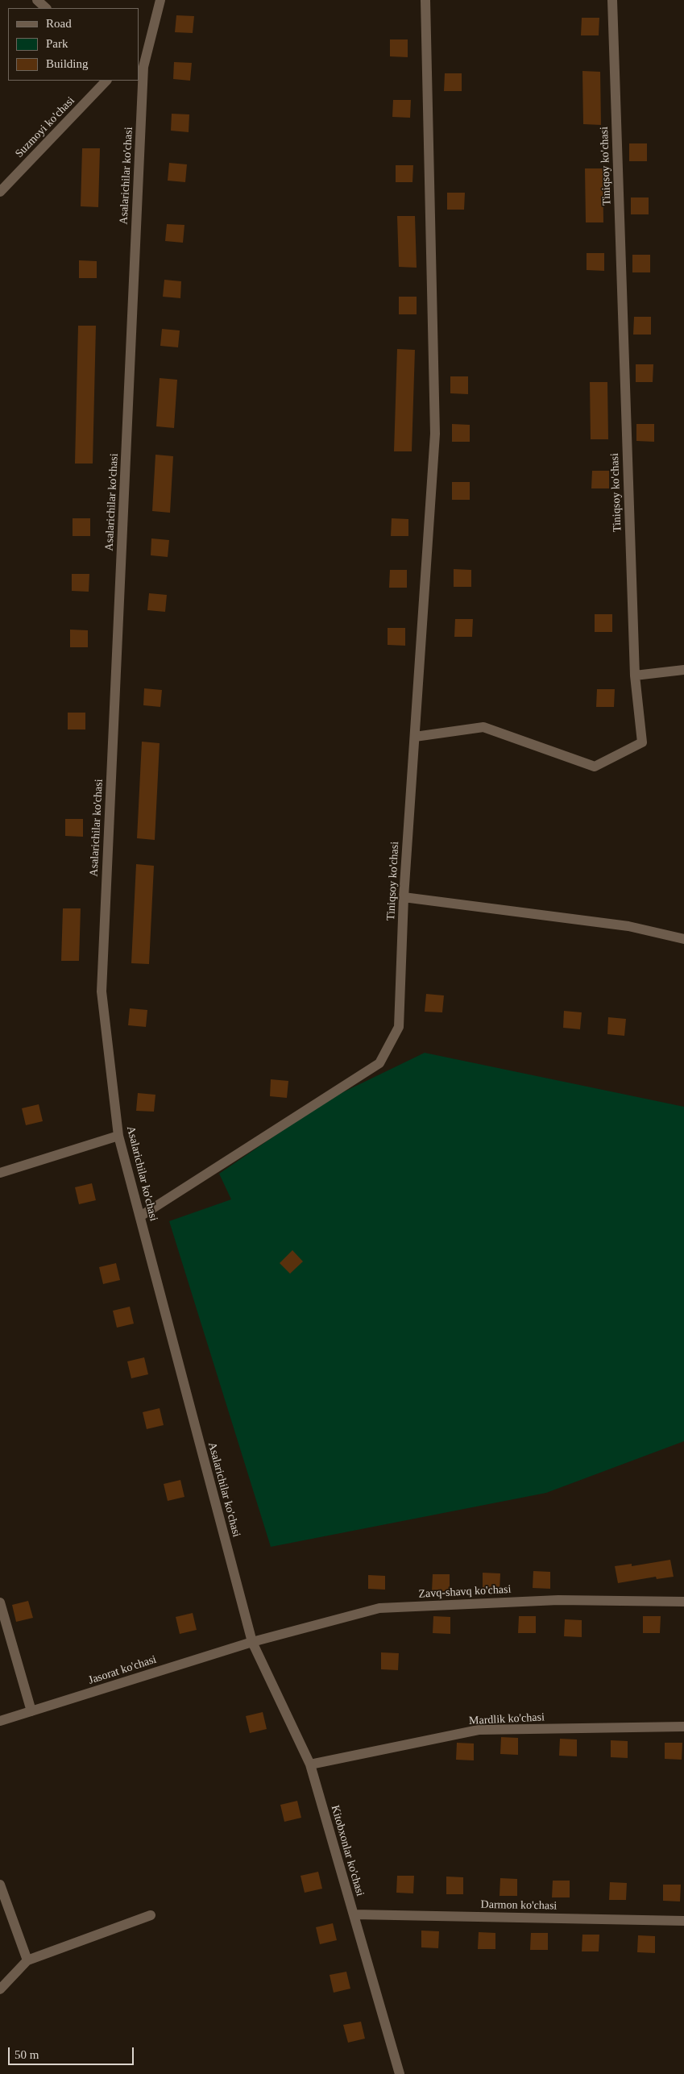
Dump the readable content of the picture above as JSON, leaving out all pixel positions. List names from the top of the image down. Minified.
{"streets":{"street":["Suzmoyi ko'chasi","Tiniqsoy ko'chasi","Asalarichilar ko'chasi","Zavq-shavq ko'chasi","Jasorat ko'chasi","Mardlik ko'chasi","Kitobxonlar ko'chasi","Darmon ko'chasi"]},"crossings":[["Tiniqsoy ko'chasi","Asalarichilar ko'chasi"],["Asalarichilar ko'chasi","Zavq-shavq ko'chasi"],["Asalarichilar ko'chasi","Jasorat ko'chasi"],["Asalarichilar ko'chasi","Kitobxonlar ko'chasi"],["Zavq-shavq ko'chasi","Jasorat ko'chasi"],["Zavq-shavq ko'chasi","Kitobxonlar ko'chasi"],["Jasorat ko'chasi","Kitobxonlar ko'chasi"],["Mardlik ko'chasi","Kitobxonlar ko'chasi"],["Kitobxonlar ko'chasi","Darmon ko'chasi"]],"legend":["Road","Park","Building"],"scale_bar":"50 m"}
